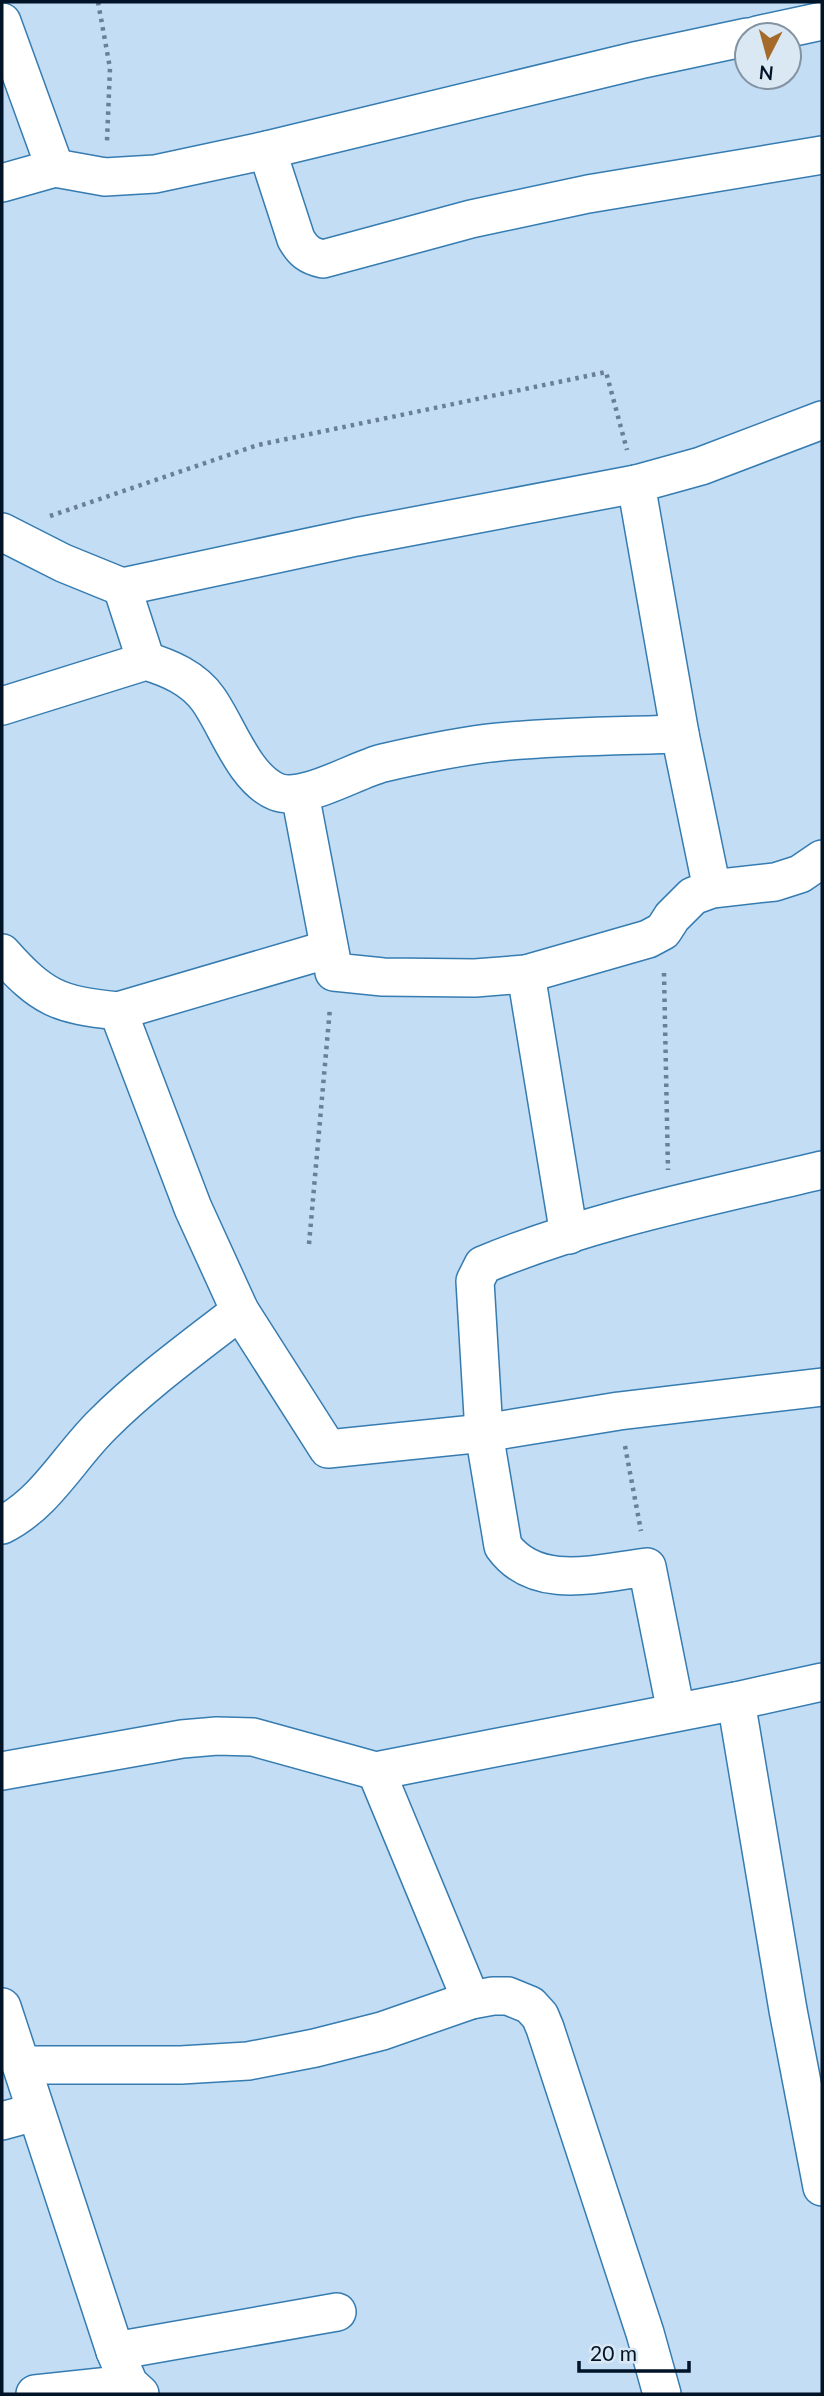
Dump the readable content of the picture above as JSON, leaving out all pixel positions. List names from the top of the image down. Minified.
{"scale_bar":"20 m","north":"bottom"}
